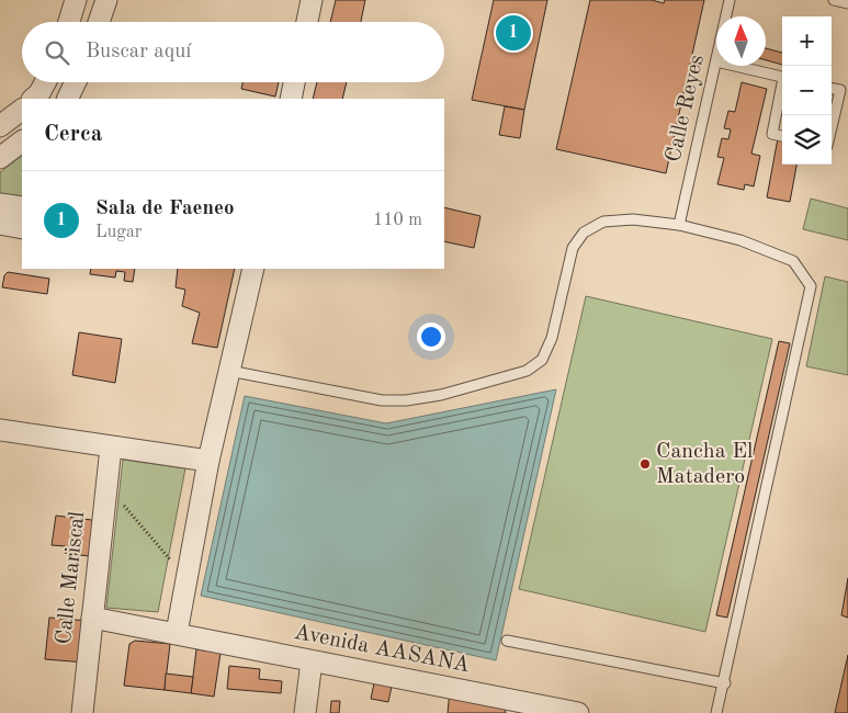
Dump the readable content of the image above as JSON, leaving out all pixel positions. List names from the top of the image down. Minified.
{"streets":{"street":["Calle Mariscal","Avenida AASANA"],"lane":["Calle Reyes"]},"crossings":[["Calle Mariscal","Avenida AASANA"]],"places":["Cancha El Matadero"],"north":"top","page":{"pins":"1","map_buttons":["+","−"],"search":"Buscar aquí","heading":"Cerca","list":[{"mark":"1","name":"Sala de Faeneo","note":"Lugar","value":"110 m"}]}}
